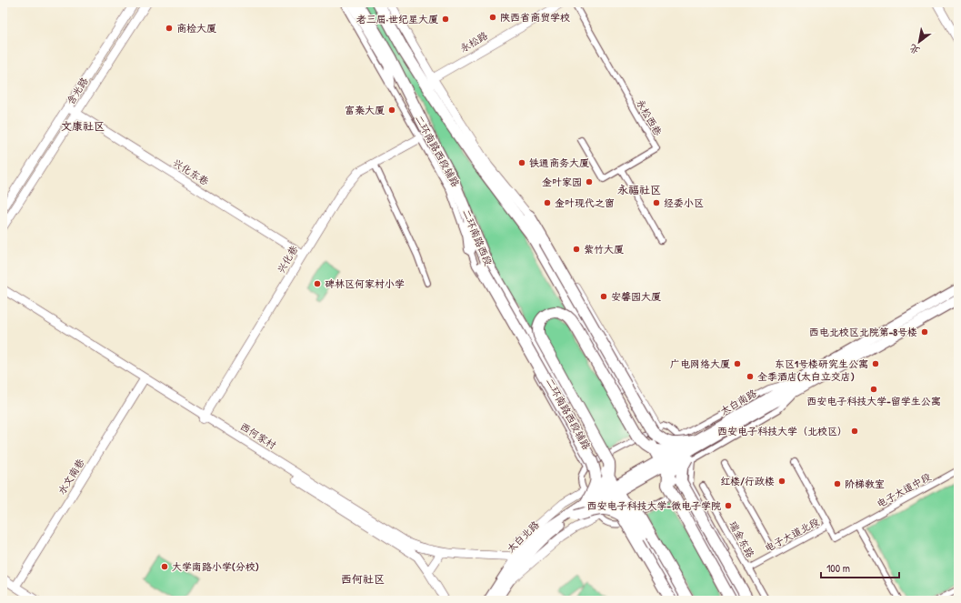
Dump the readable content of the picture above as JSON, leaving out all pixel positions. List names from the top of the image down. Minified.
{"streets":{"highway":["二环南路西段"],"main road":["太白南路","太白北路"],"street":["永松路","含光路","永松西巷","二环南路西段辅路","兴化东巷","兴化巷","西何家村","水文南巷","电子大道中段","电子大道北段","瑞金东路"]},"crossings":[["含光路","兴化东巷"],["二环南路西段辅路","兴化巷"],["兴化东巷","兴化巷"],["兴化巷","西何家村"],["太白南路","太白北路"],["西何家村","水文南巷"],["西何家村","太白北路"],["电子大道中段","电子大道北段"],["电子大道北段","瑞金东路"]],"districts":["文康社区","永福社区","西何社区"],"places":["陕西省商贸学校","老三届·世纪星大厦","商检大厦","富秦大厦","铁通商务大厦","金叶家园","金叶现代之窗","经委小区","紫竹大厦","碑林区何家村小学","安馨园大厦","西电北校区北院第-8号楼","广电网络大厦","东区1号楼研究生公寓","全季酒店(太白立交店)","西安电子科技大学-留学生公寓","西安电子科技大学（北校区）","红楼/行政楼","阶梯教室","西安电子科技大学-微电子学院","大学南路小学(分校)"],"scale_bar":"100 m","north":"bottom left"}
